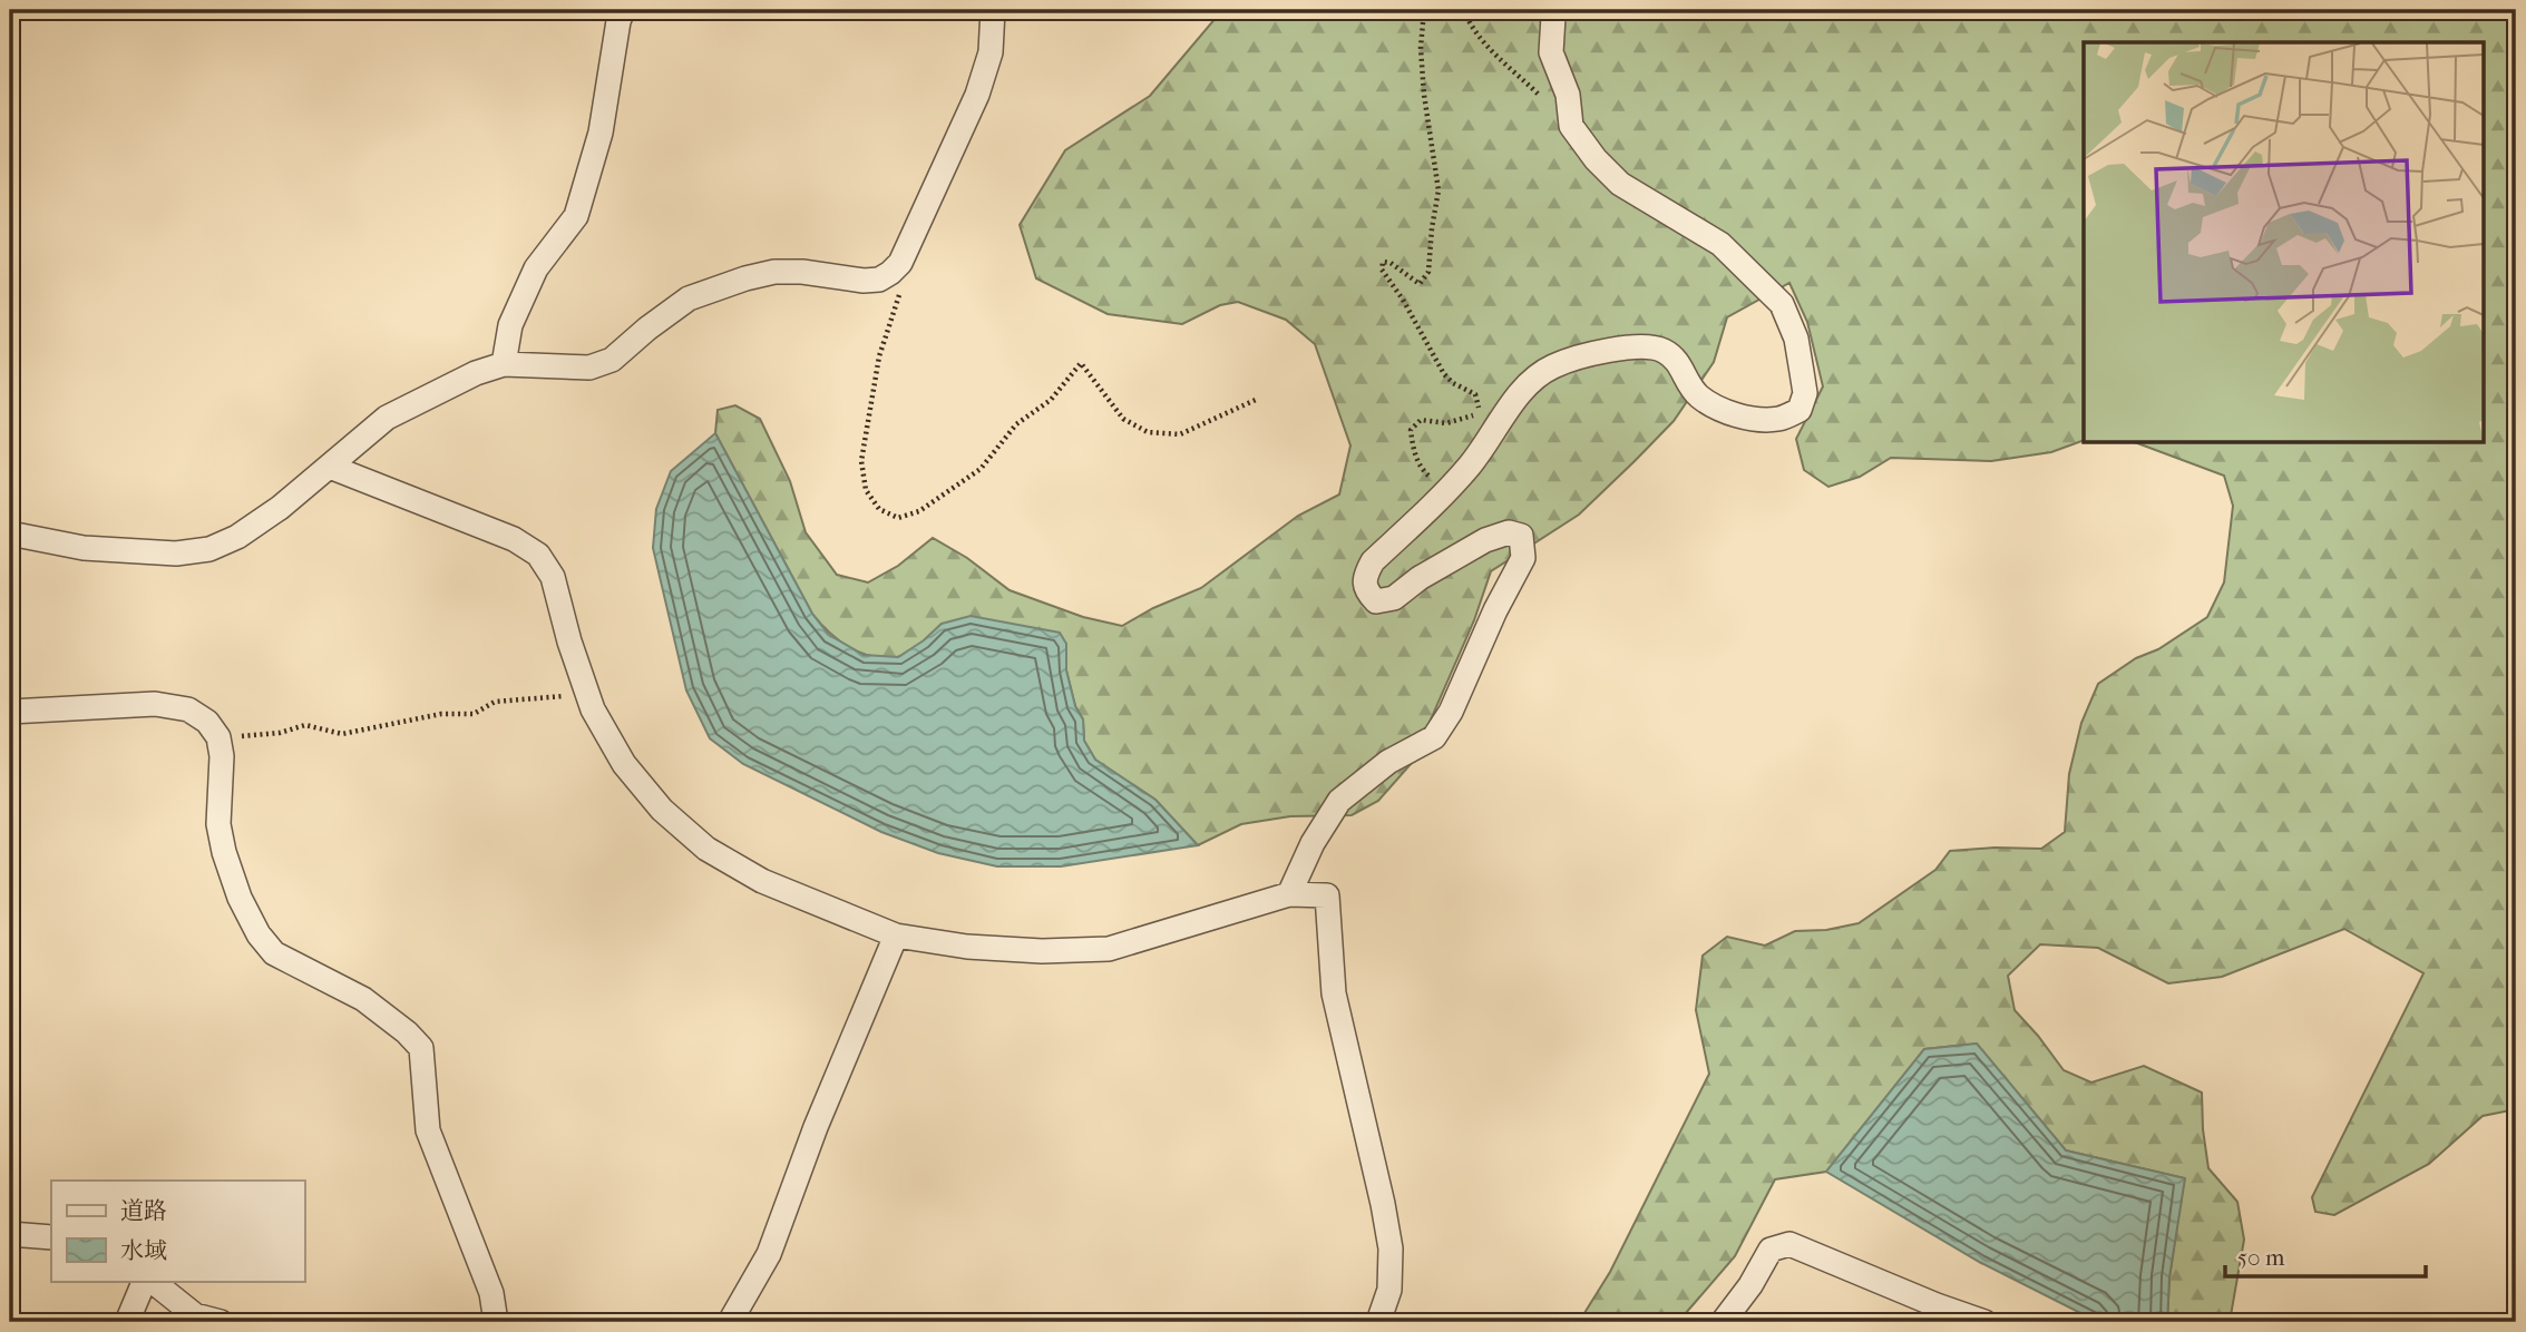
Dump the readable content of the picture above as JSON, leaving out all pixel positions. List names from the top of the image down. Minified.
{"legend":["道路","水域"],"scale_bar":"50 m"}
